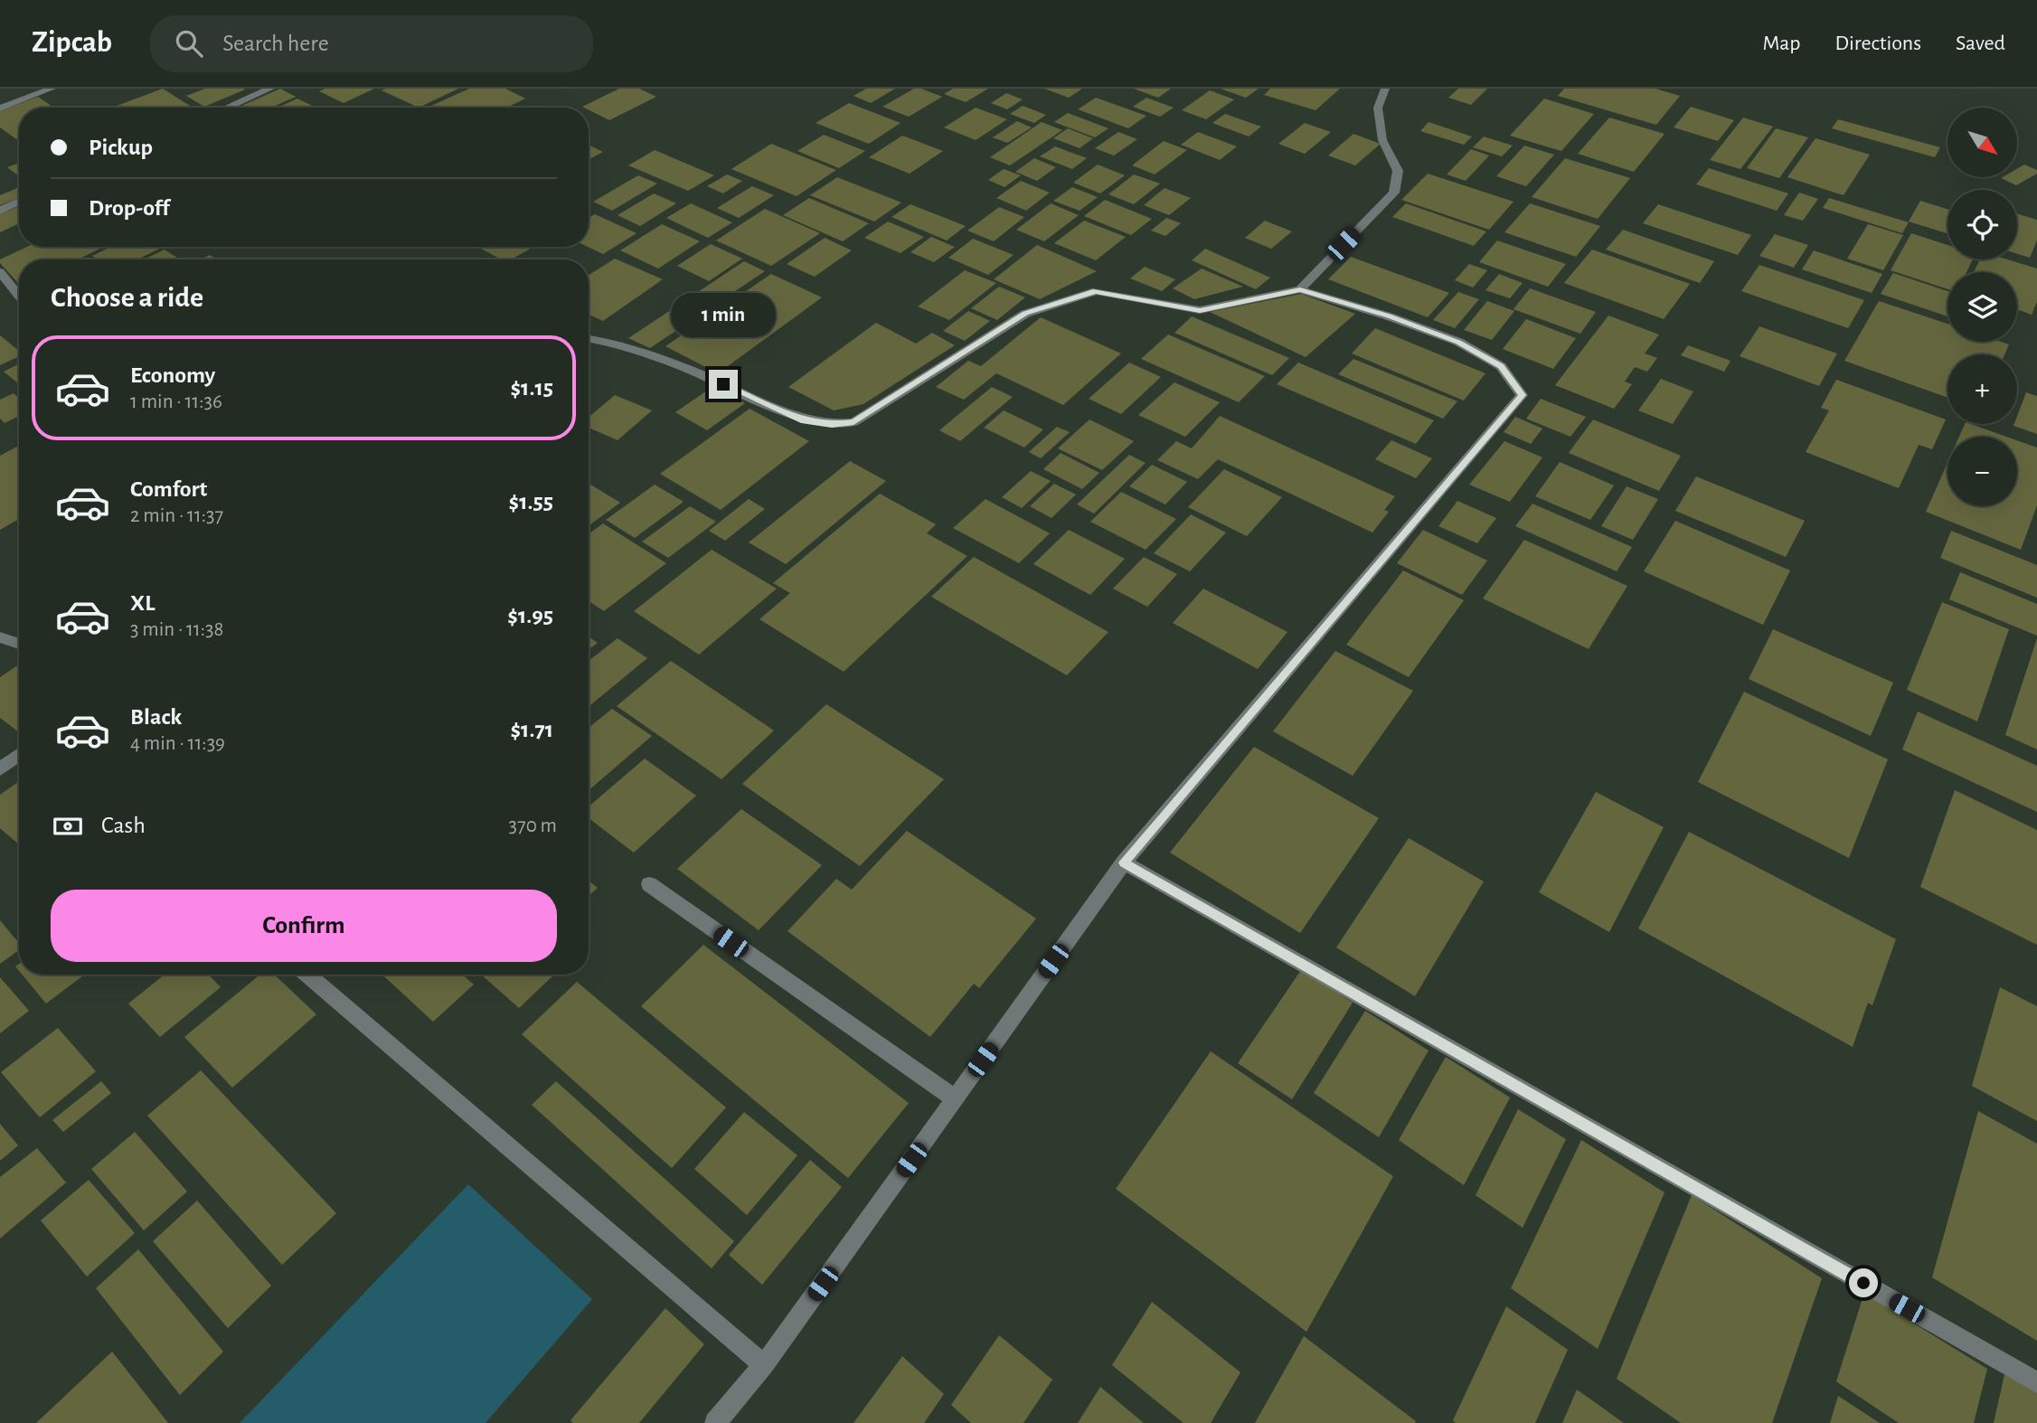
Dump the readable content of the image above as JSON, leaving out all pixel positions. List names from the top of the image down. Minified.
{"north":"bottom right","page":{"header":"Zipcab","search":"Search here","nav":["Map","Directions","Saved"],"map_buttons":["+","−"],"banner":["Pickup","Drop-off"],"heading":"Choose a ride","bubble":"1 min","list":[{"name":"Economy","note":"1 min · 11:36","value":"$1.15"},{"name":"Comfort","note":"2 min · 11:37","value":"$1.55"},{"name":"XL","note":"3 min · 11:38","value":"$1.95"},{"name":"Black","note":"4 min · 11:39","value":"$1.71"}],"pay":["Cash","370 m"],"buttons":"Confirm"}}
